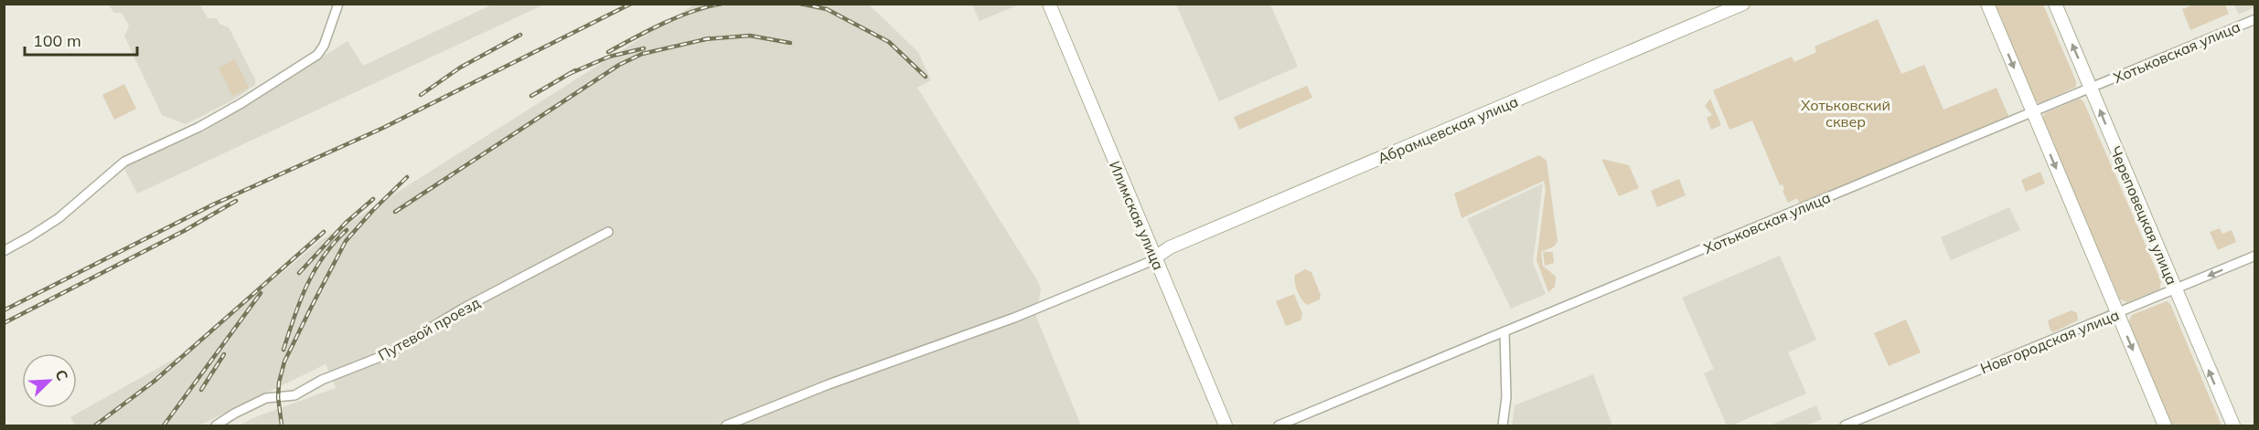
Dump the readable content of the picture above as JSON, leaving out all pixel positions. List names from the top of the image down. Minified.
{"streets":{"street":["Хотьковская улица","Абрамцевская улица","Илимская улица","Череповецкая улица","Путевой проезд","Новгородская улица"]},"crossings":[["Хотьковская улица","Череповецкая улица"],["Абрамцевская улица","Илимская улица"],["Череповецкая улица","Новгородская улица"]],"parks":["Хотьковский сквер"],"scale_bar":"100 m","north":"top right"}
